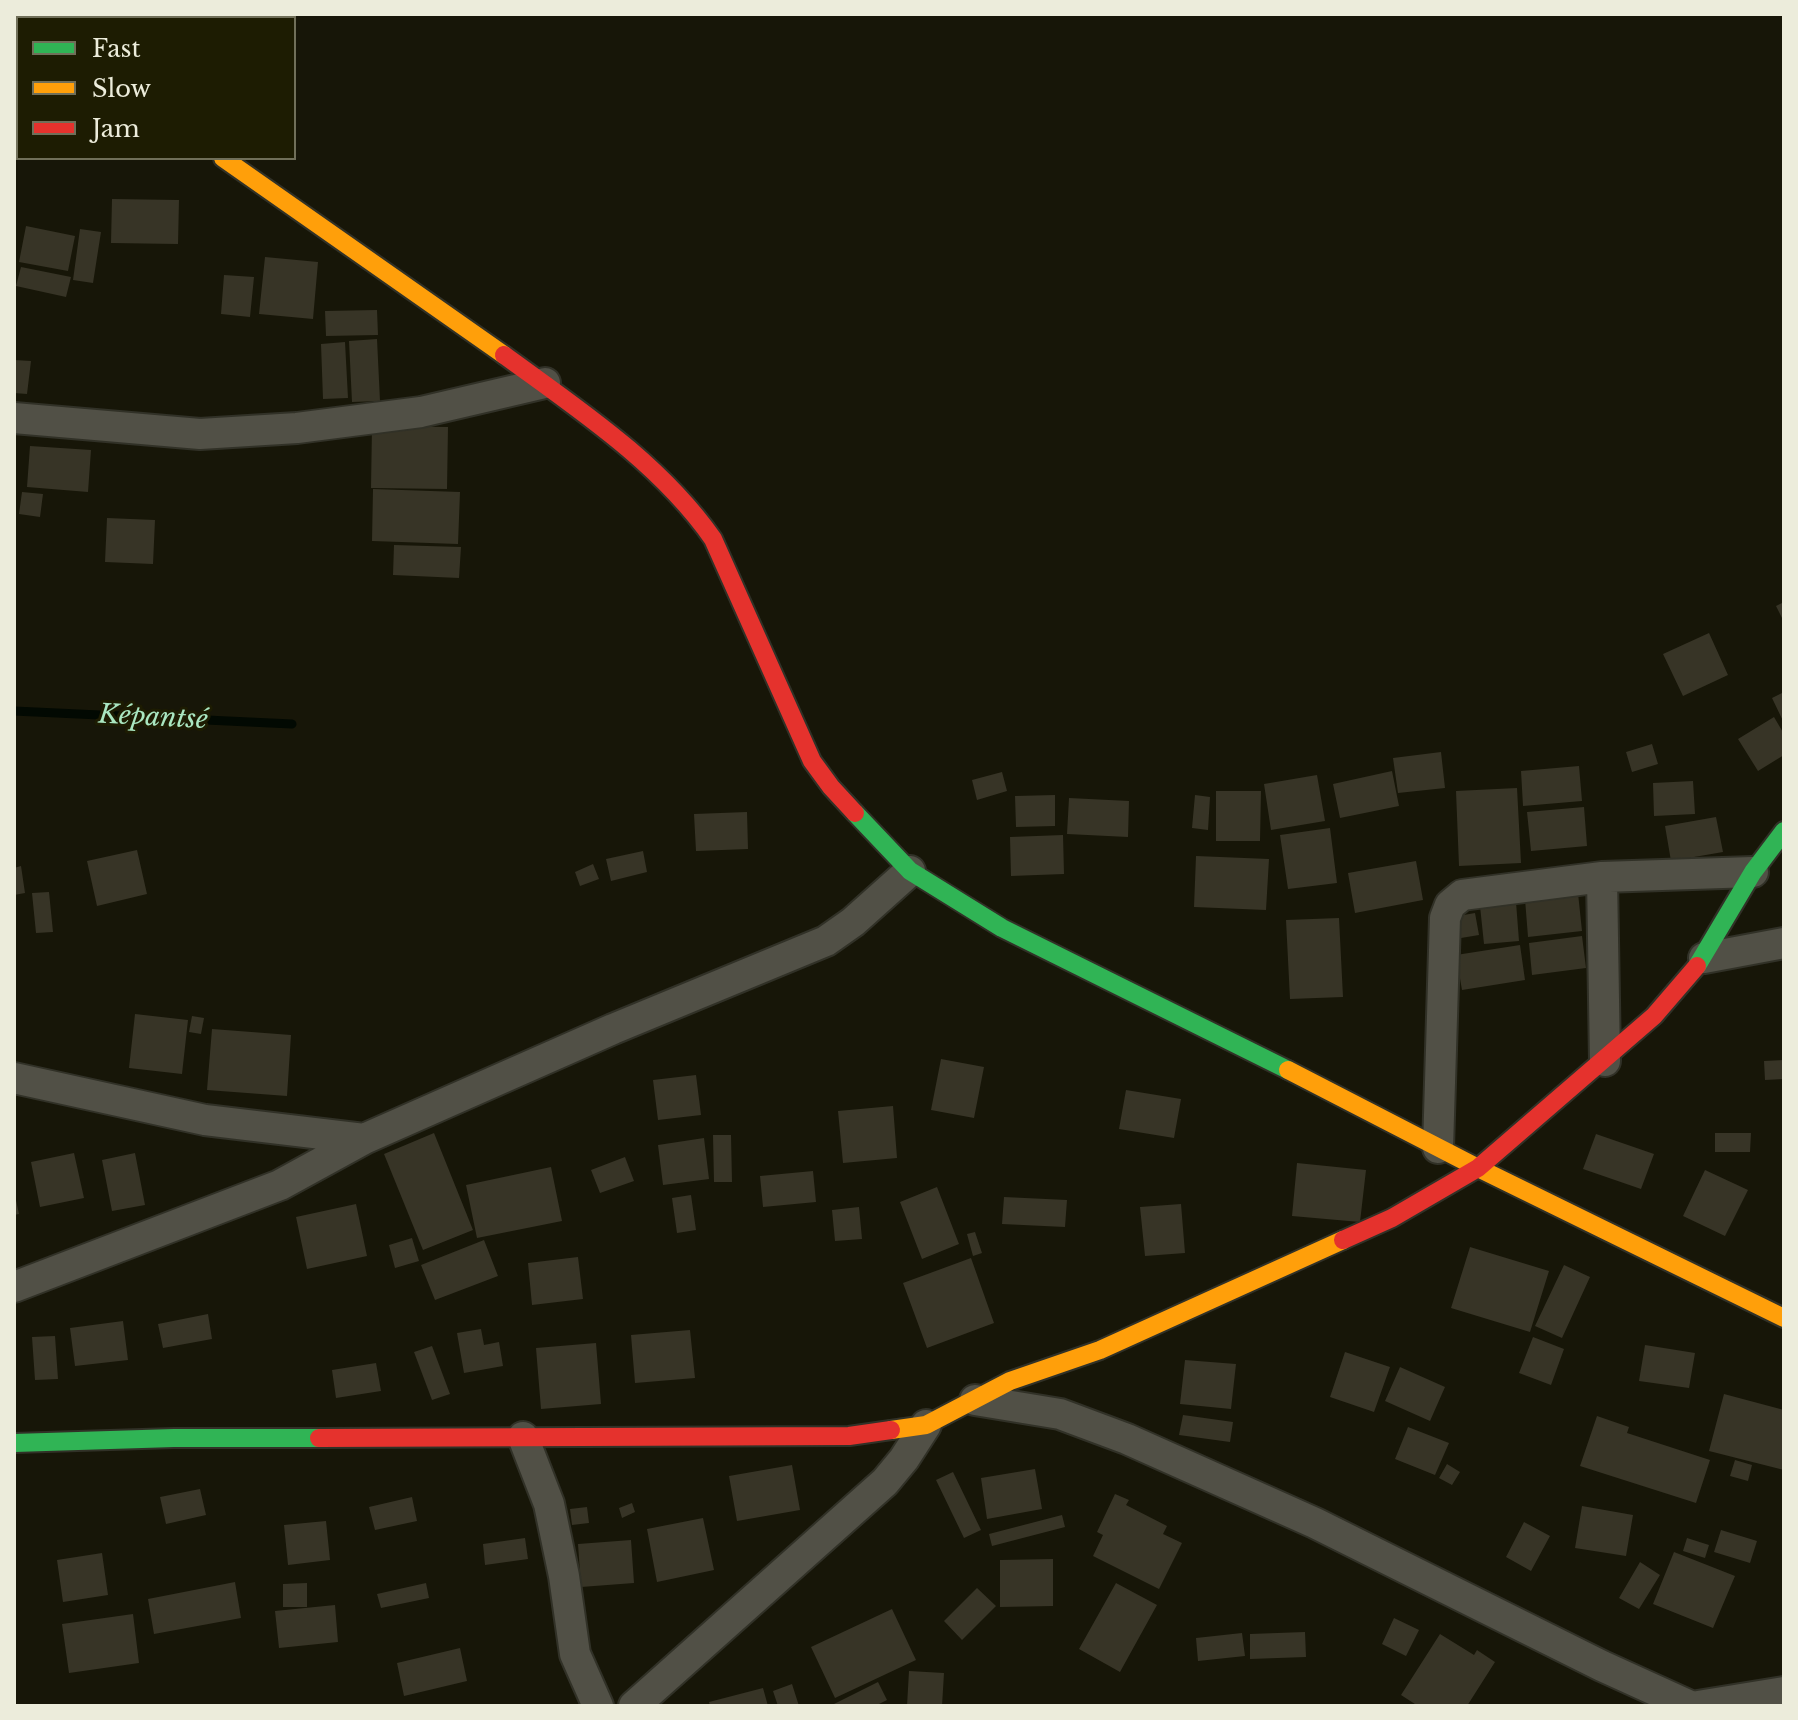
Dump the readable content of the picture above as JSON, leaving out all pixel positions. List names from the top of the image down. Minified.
{"water":["Képantsé"],"legend":["Fast","Slow","Jam"]}
